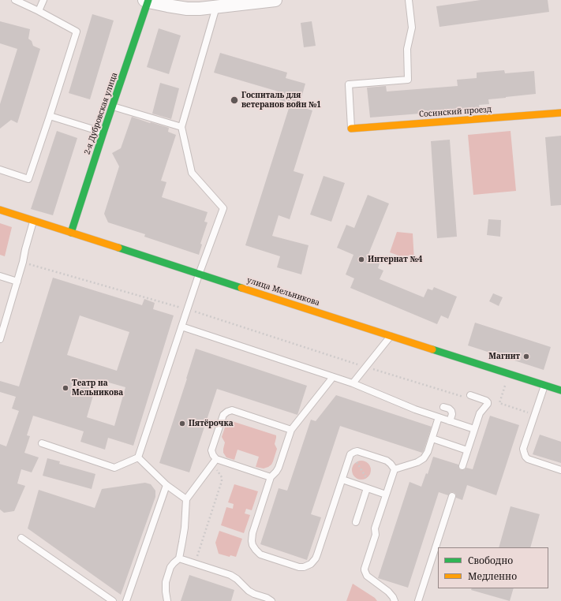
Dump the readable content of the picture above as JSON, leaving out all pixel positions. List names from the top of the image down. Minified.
{"streets":{"street":["Сосинский проезд","2-я Дубровская улица","улица Мельникова"]},"crossings":[["2-я Дубровская улица","улица Мельникова"]],"places":["Госпиталь для ветеранов войн №1","Интернат №4","Магнит","Театр на Мельникова","Пятёрочка"],"legend":["Свободно","Медленно"]}
